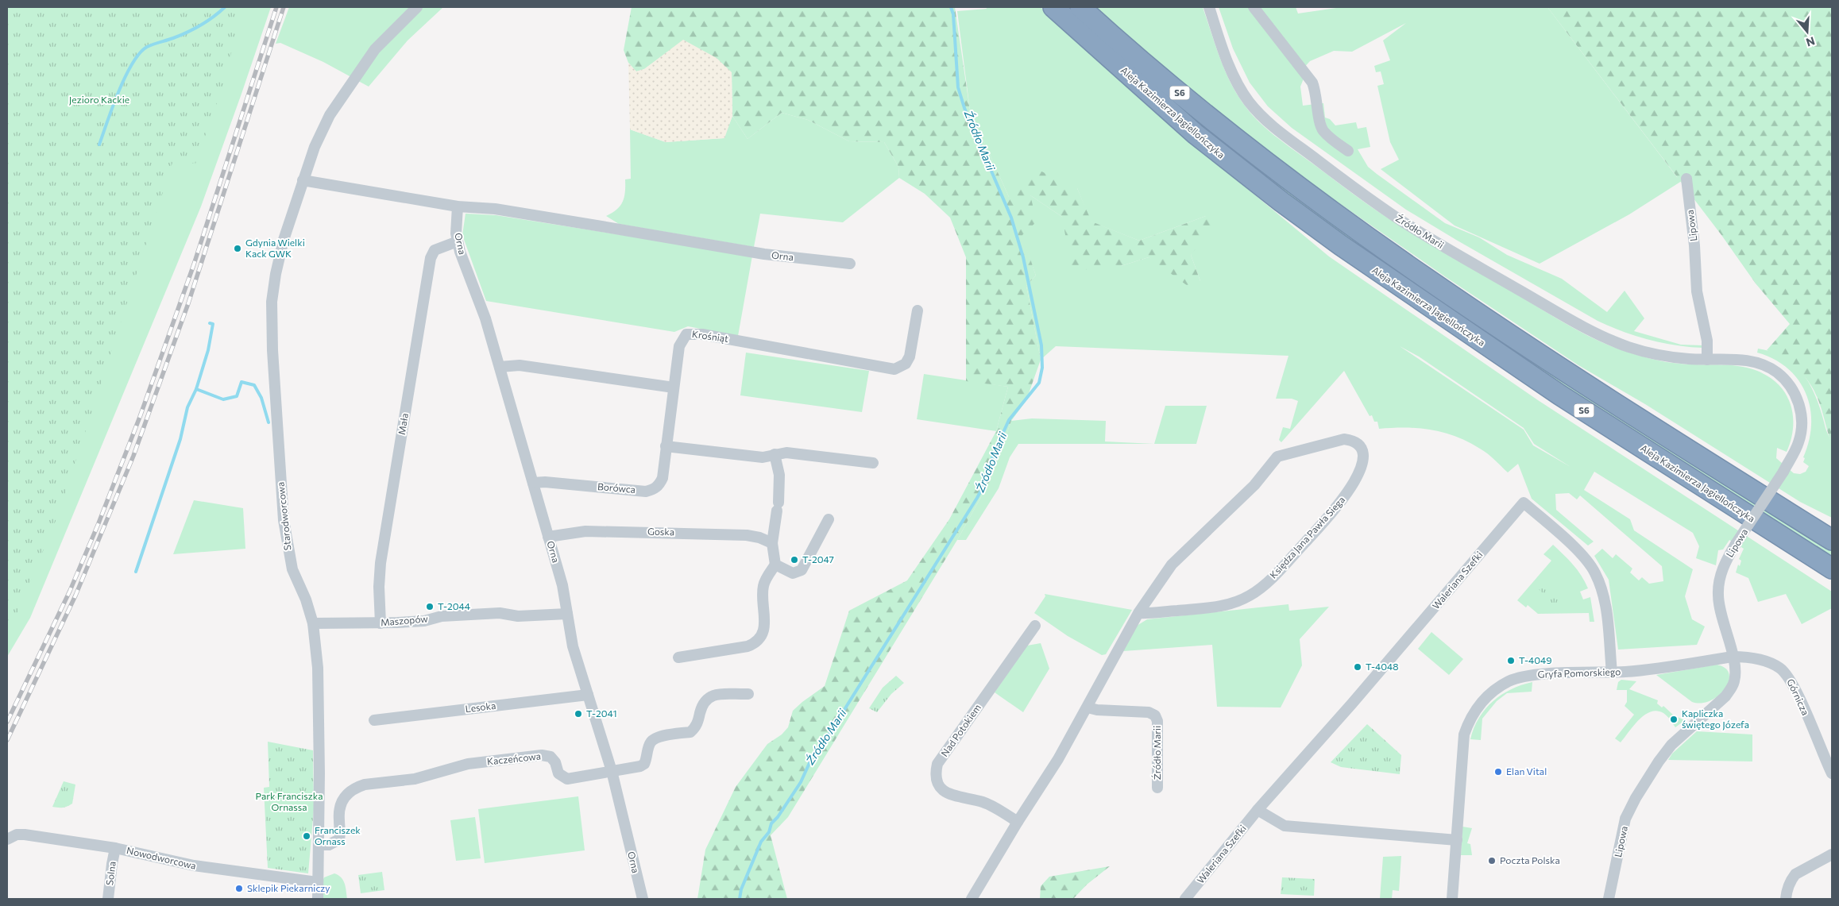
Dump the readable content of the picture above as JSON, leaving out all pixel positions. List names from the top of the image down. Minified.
{"streets":{"highway":["S6","Aleja Kazimierza Jagiellończyka"],"street":["Lipowa","Źródło Marii","Orna","Krośniąt","Mała","Borówca","Starodworcowa","Goska","Księdza Jana Pawła Siega","Waleriana Szefki","Maszopów","Gryfa Pomorskiego","Górnicza","Lesoka","Nad Potokiem","Kaczeńcowa","Nowodworcowa","Solna"]},"crossings":[["S6","Aleja Kazimierza Jagiellończyka"],["Lipowa","Źródło Marii"],["Lipowa","Gryfa Pomorskiego"],["Lipowa","Górnicza"],["Orna","Mała"],["Orna","Borówca"],["Orna","Starodworcowa"],["Orna","Goska"],["Orna","Maszopów"],["Orna","Lesoka"],["Orna","Kaczeńcowa"],["Krośniąt","Borówca"],["Mała","Maszopów"],["Starodworcowa","Maszopów"],["Starodworcowa","Kaczeńcowa"],["Starodworcowa","Nowodworcowa"],["Waleriana Szefki","Gryfa Pomorskiego"],["Gryfa Pomorskiego","Górnicza"],["Nowodworcowa","Solna"]],"water":["Źródło Marii"],"parks":["Jezioro Kackie","Park Franciszka Ornassa"],"places":["Gdynia Wielki Kack GWK","T-2047","T-2044","T-4049","T-4048","T-2041","Kapliczka świętego Józefa","Elan Vital","Franciszek Ornass","Poczta Polska","Sklepik Piekarniczy"],"north":"bottom"}
